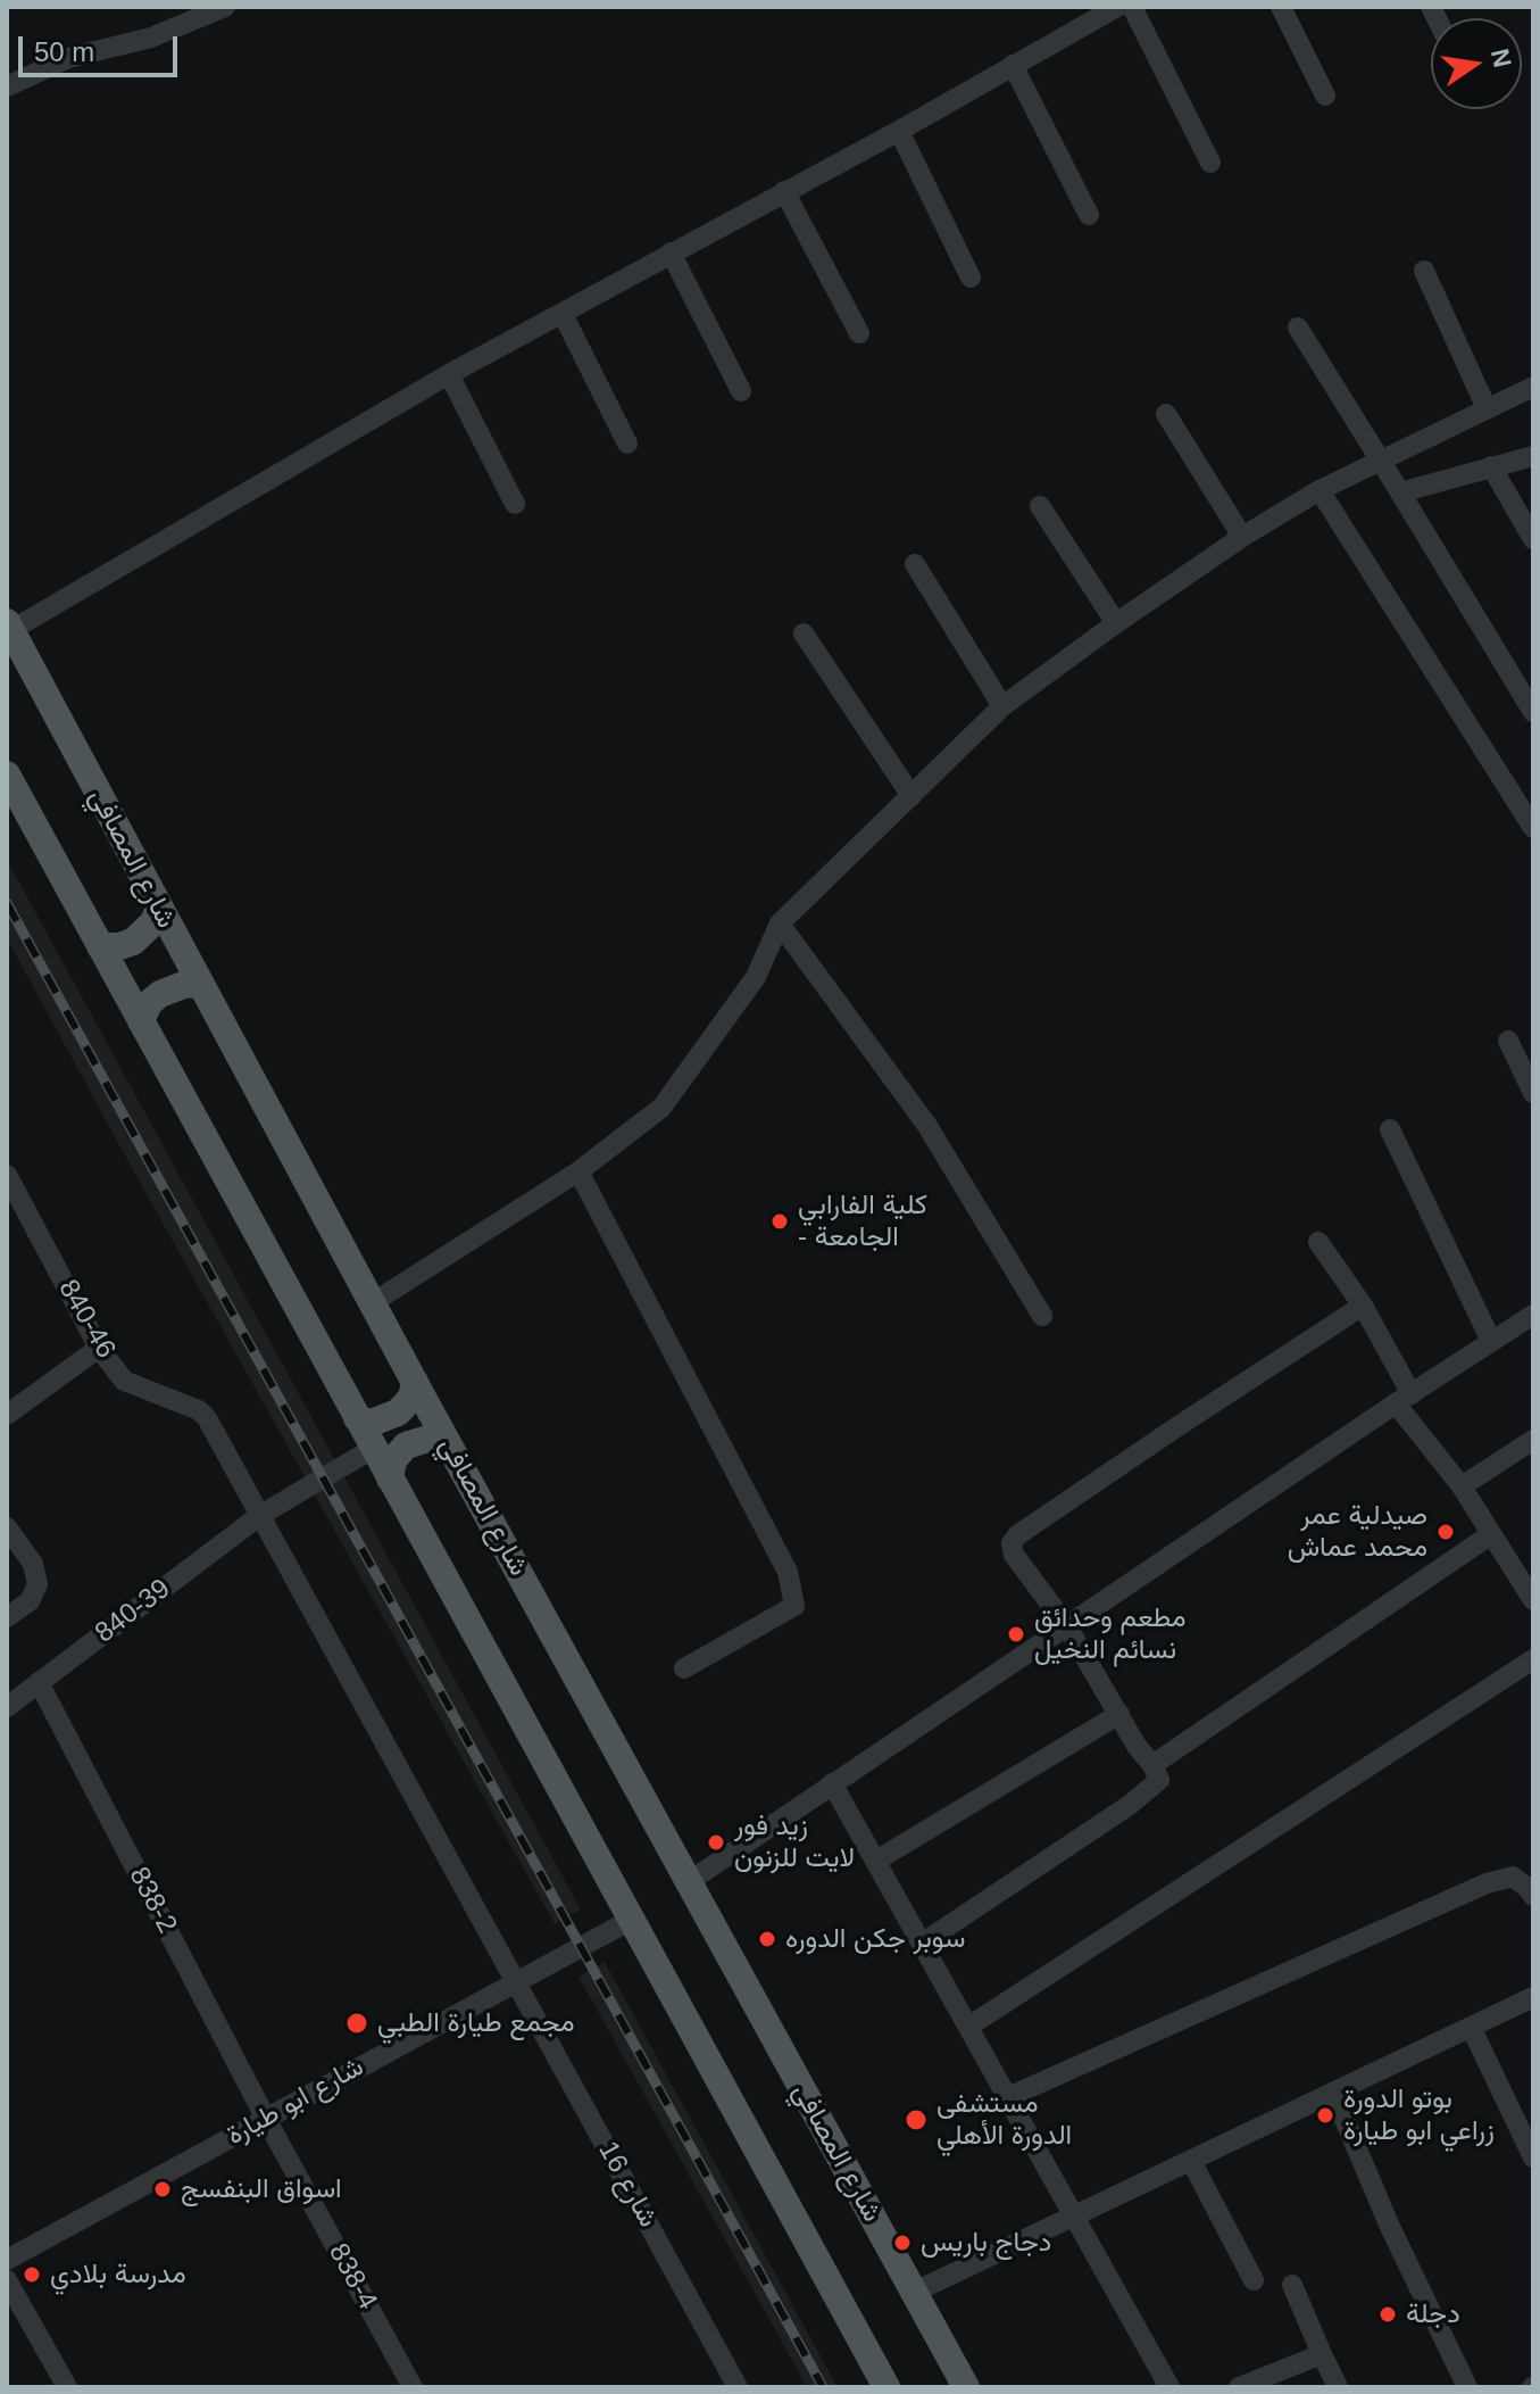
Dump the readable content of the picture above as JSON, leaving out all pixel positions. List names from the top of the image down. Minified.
{"streets":{"main road":["شارع المصافي"],"street":["840-46","840-39","838-2","شارع ابو طيارة","شارع 16","838-4"]},"crossings":[["840-46","840-39"],["840-46","شارع ابو طيارة"],["840-46","شارع 16"],["840-39","838-2"],["838-2","شارع ابو طيارة"],["838-2","838-4"],["شارع ابو طيارة","شارع 16"],["شارع ابو طيارة","838-4"]],"places":["كلية الفارابي - الجامعة","صيدلية عمر محمد عماش","مطعم وحدائق نسائم النخيل","زيد فور لايت للزنون","سوبر جكن الدوره","مجمع طيارة الطبي","بوتو الدورة زراعي ابو طيارة","مستشفى الدورة الأهلي","اسواق البنفسج","دجاج باريس","مدرسة بلادي","دجلة"],"scale_bar":"50 m","north":"right"}
